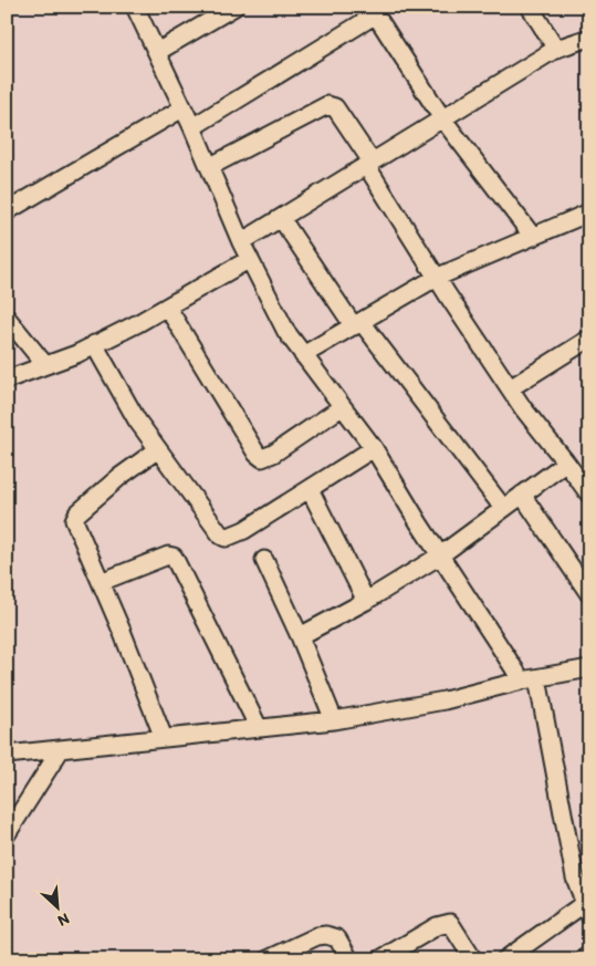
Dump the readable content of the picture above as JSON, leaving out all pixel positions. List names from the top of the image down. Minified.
{"north":"bottom right"}
